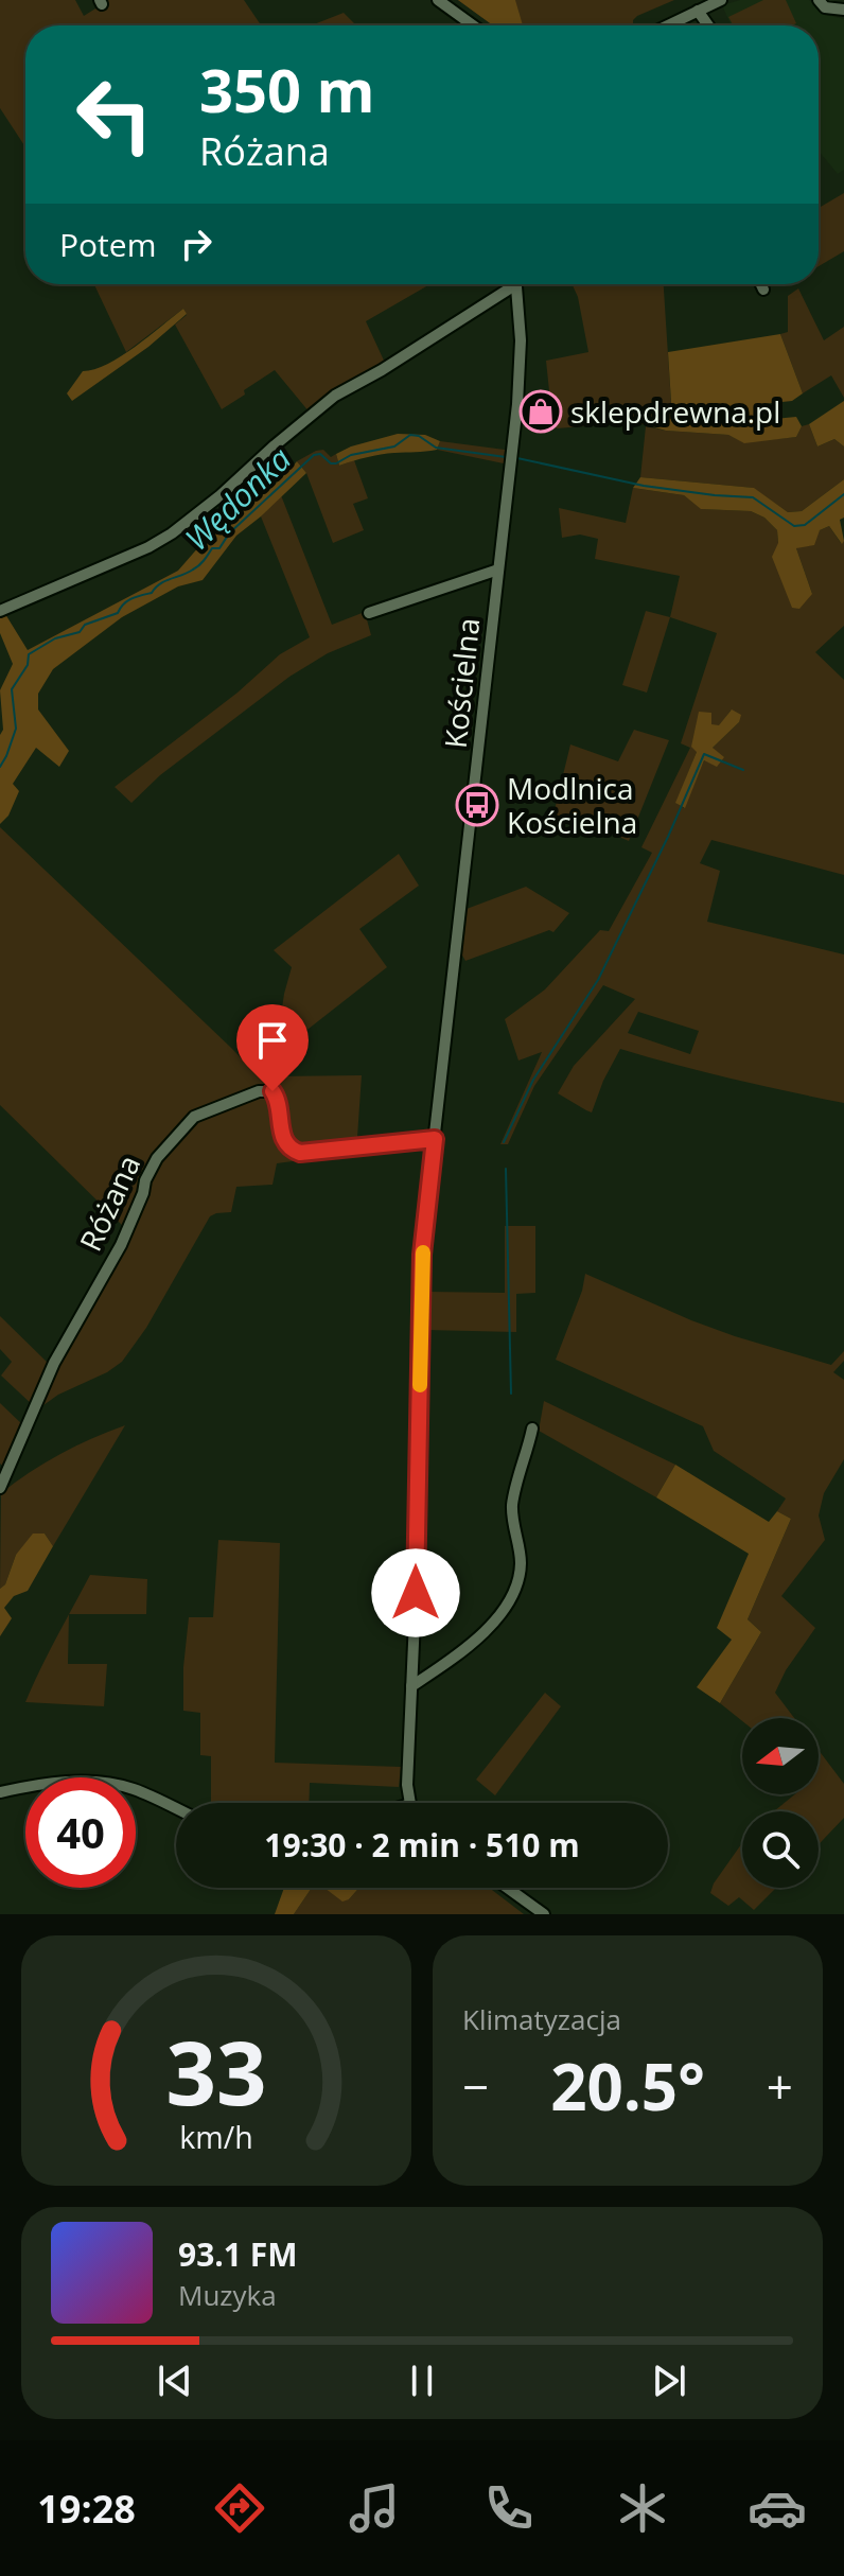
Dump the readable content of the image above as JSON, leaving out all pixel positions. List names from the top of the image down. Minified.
{"streets":{"street":["Kościelna","Różana"]},"crossings":[["Kościelna","Różana"]],"water":["Wędonka"],"places":{"shop":["sklepdrewna.pl"],"bus stop":["Modlnica Kościelna"]},"north":"left","page":{"turn":["350 m","Różana"],"then":"Potem","limit":"40","trip":"19:30 · 2 min · 510 m","tile":"Klimatyzacja","heat":["−","20.5°","+"],"song":["93.1 FM","Muzyka"],"tabs":"19:28","gauge":["33","km/h"]}}
